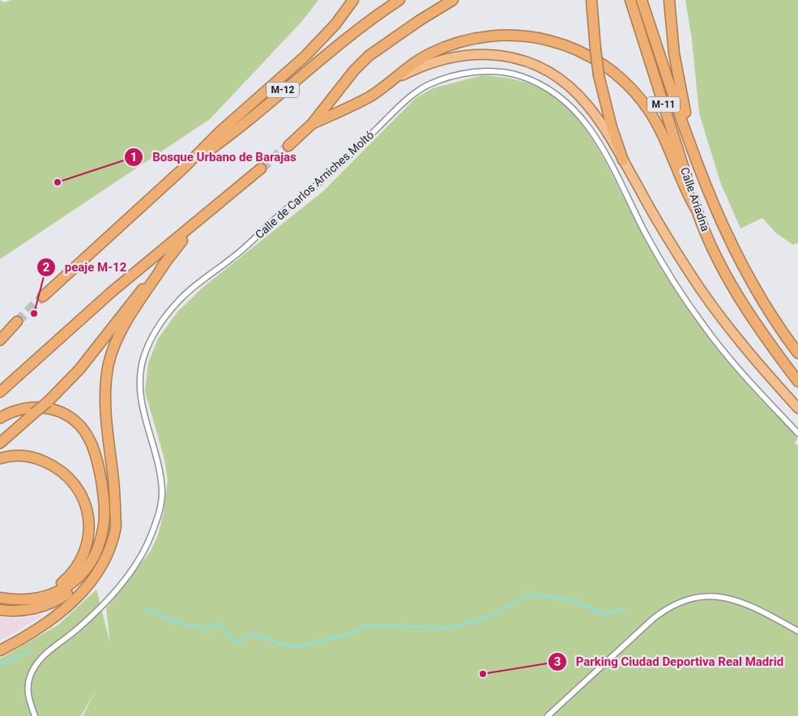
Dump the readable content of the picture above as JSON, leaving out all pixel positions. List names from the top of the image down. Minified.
{"streets":{"highway":["M-12","M-11","Calle Ariadna"],"street":["Calle de Carlos Arniches Moltó"]},"places":["Bosque Urbano de Barajas","peaje M-12","Parking Ciudad Deportiva Real Madrid"]}
